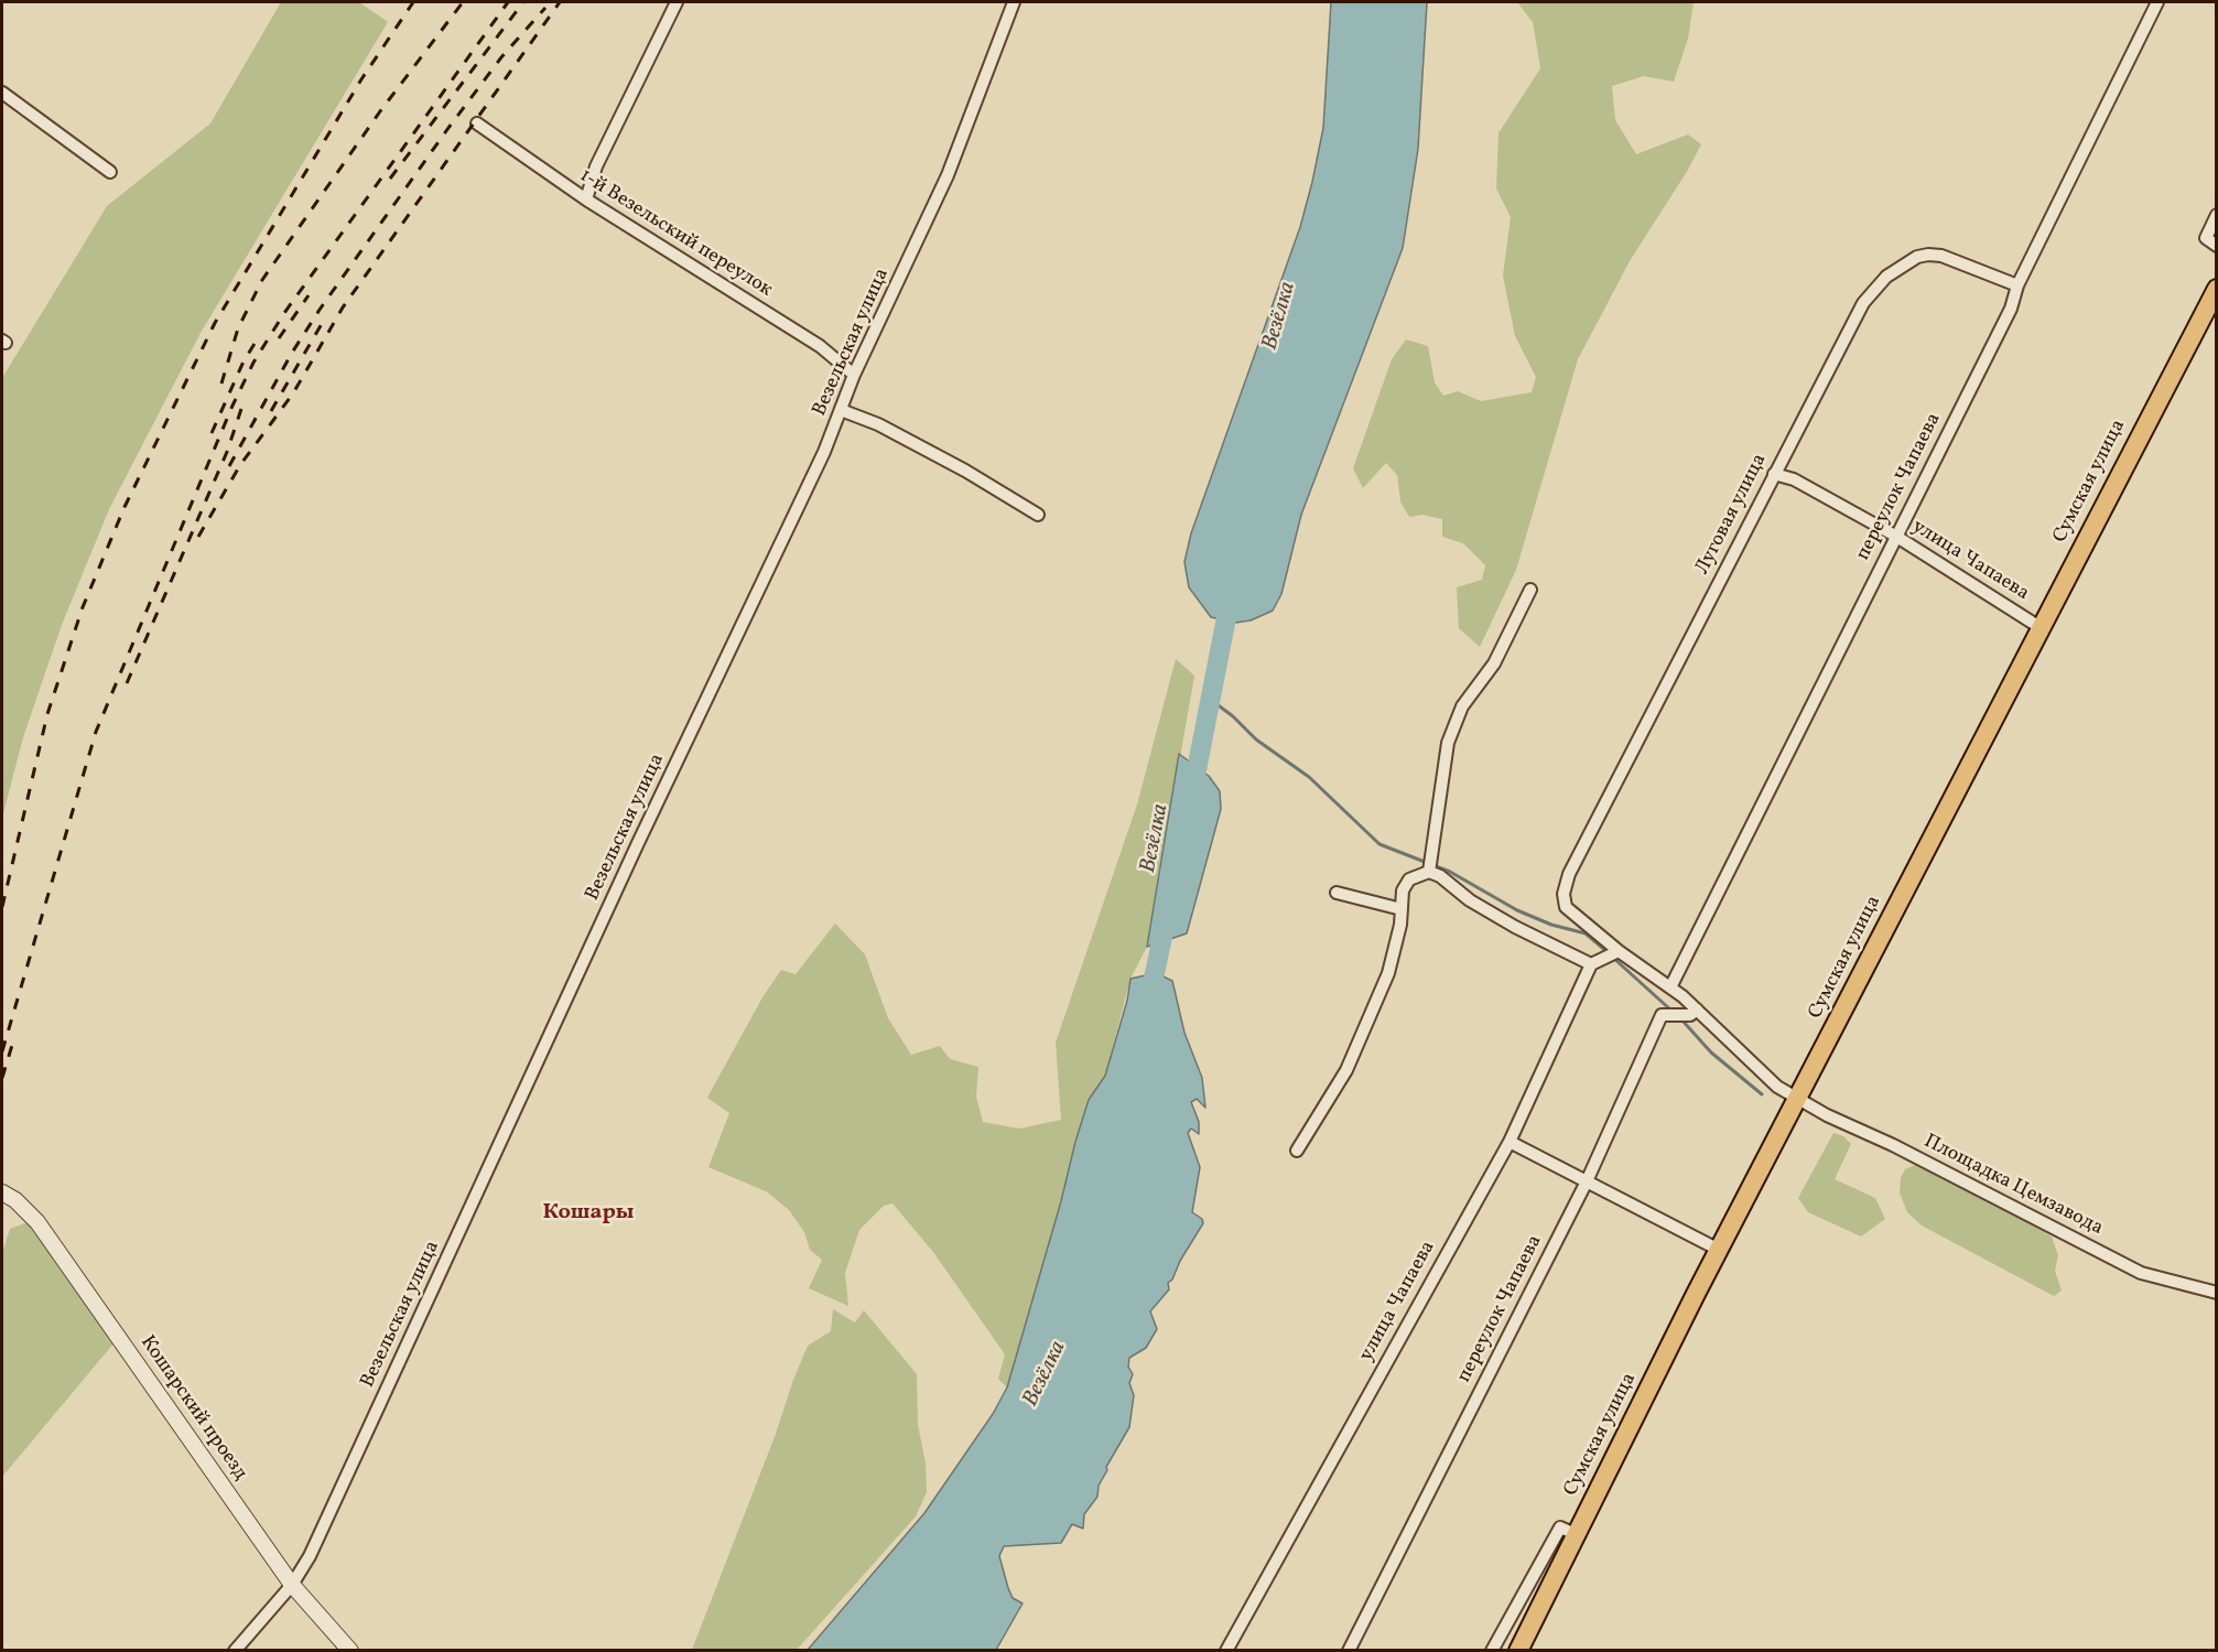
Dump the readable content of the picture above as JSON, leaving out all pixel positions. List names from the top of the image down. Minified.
{"streets":{"main road":["Сумская улица"],"street":["1-й Везельский переулок","Везельская улица","переулок Чапаева","Луговая улица","улица Чапаева","Площадка Цемзавода","Кошарский проезд"]},"crossings":[["1-й Везельский переулок","Везельская улица"],["Везельская улица","Кошарский проезд"],["Сумская улица","улица Чапаева"],["Сумская улица","Площадка Цемзавода"],["переулок Чапаева","Луговая улица"],["переулок Чапаева","улица Чапаева"],["Луговая улица","улица Чапаева"]],"districts":["Кошары"],"water":["Везёлка"]}
